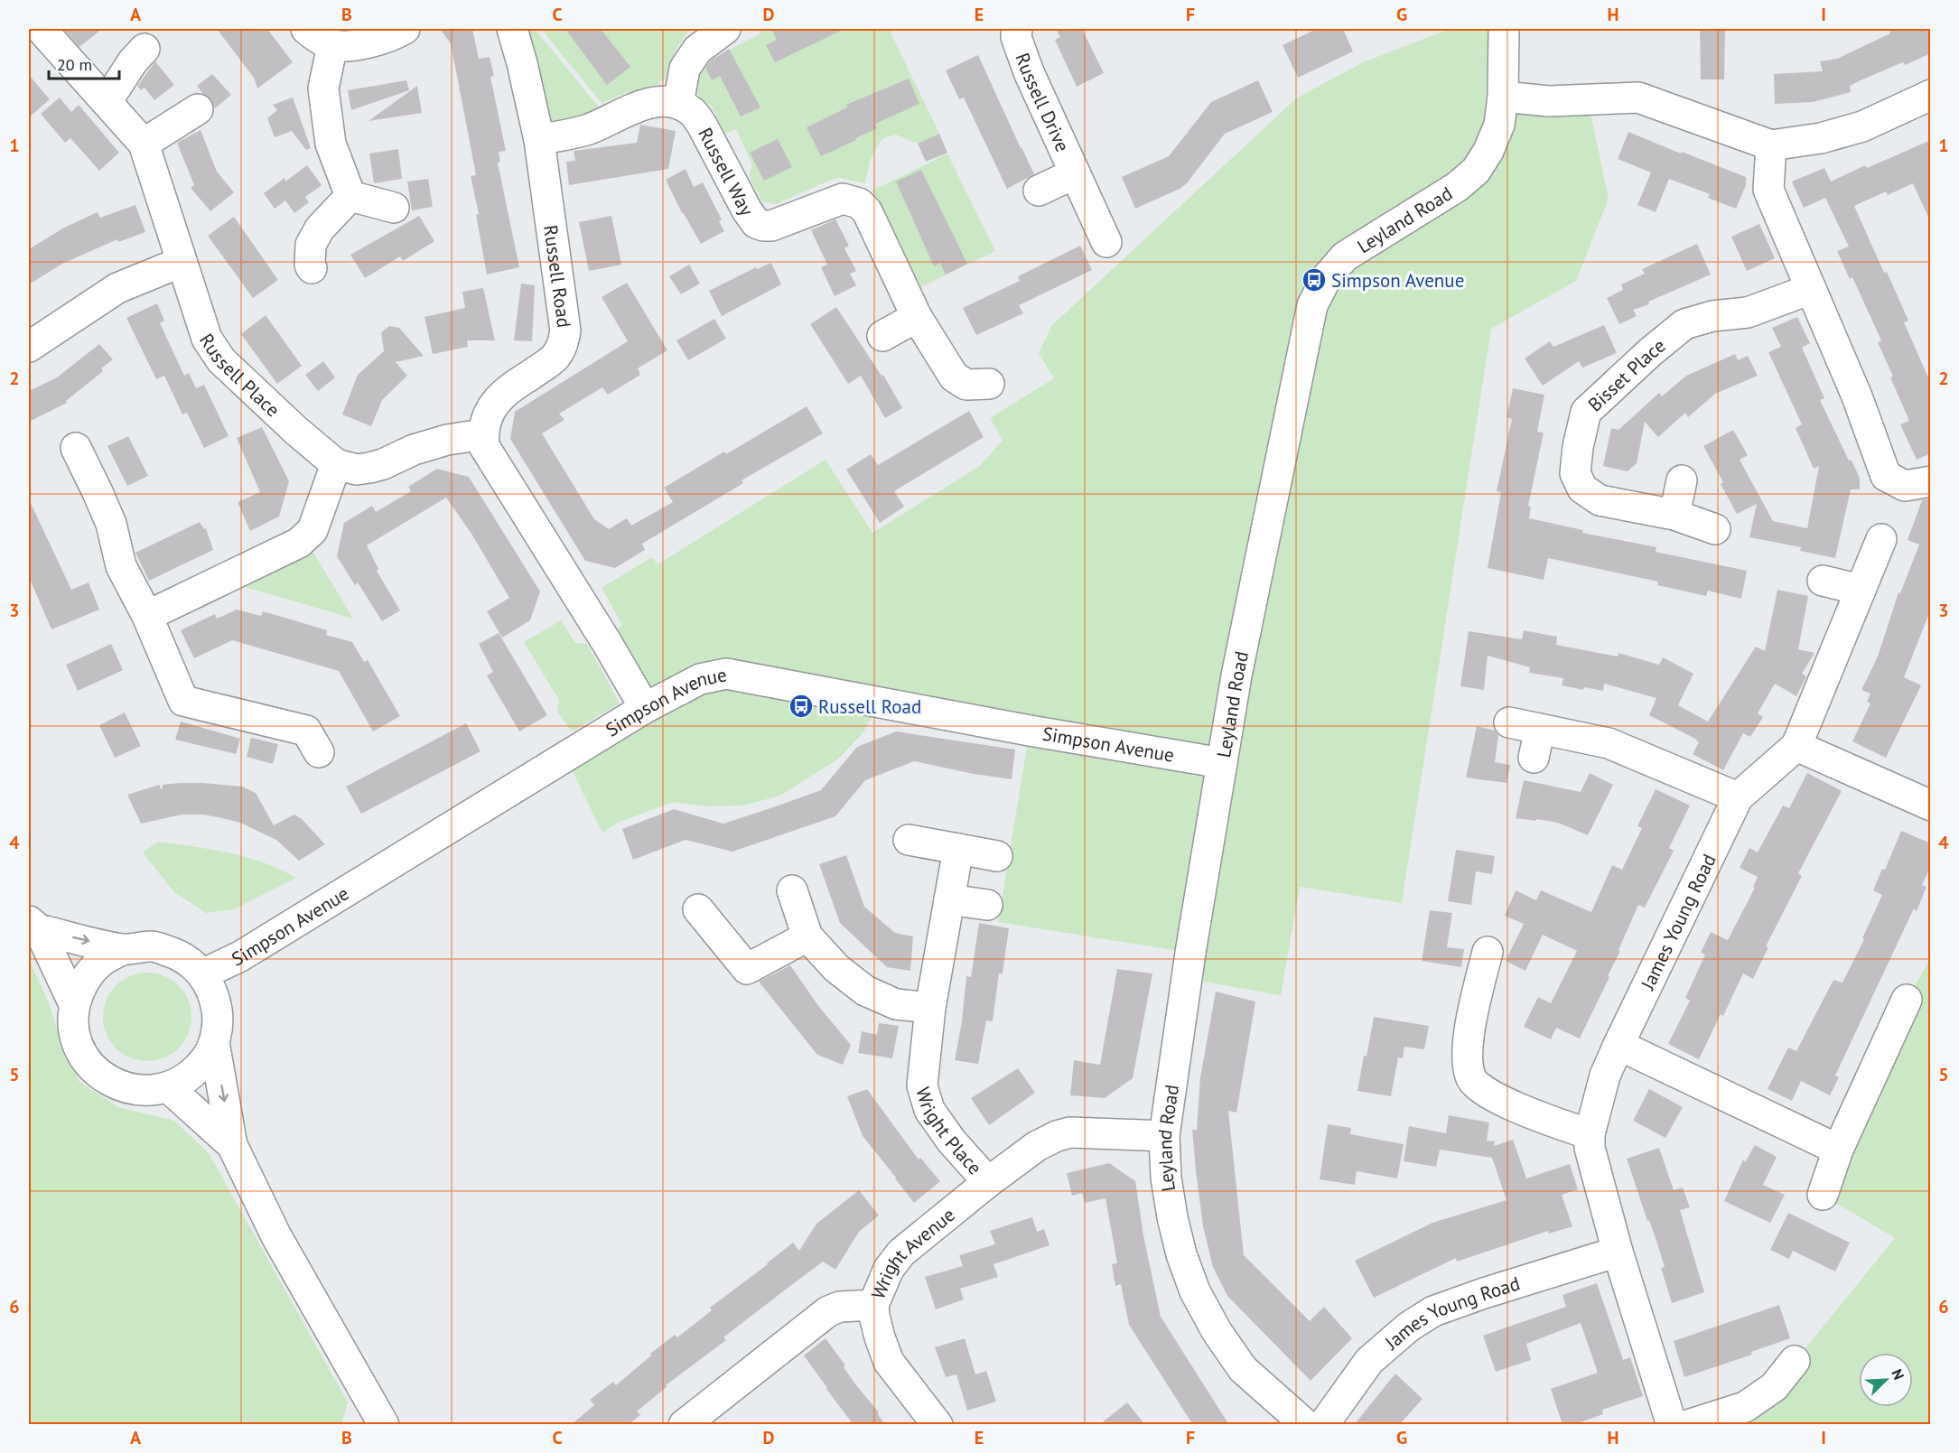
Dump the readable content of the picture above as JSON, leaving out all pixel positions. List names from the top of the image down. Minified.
{"streets":{"street":["Russell Drive","Russell Way","Leyland Road","Russell Road","Russell Place","Bisset Place","Simpson Avenue","James Young Road","Wright Place","Wright Avenue"]},"crossings":[["Leyland Road","Simpson Avenue"],["Leyland Road","Wright Avenue"],["Wright Place","Wright Avenue"]],"places":{"bus stop":["Simpson Avenue","Russell Road"]},"scale_bar":"20 m","north":"top right","grid":{"columns":["A","B","C","D","E","F","G","H","I"],"rows":["1","2","3","4","5","6"]}}
